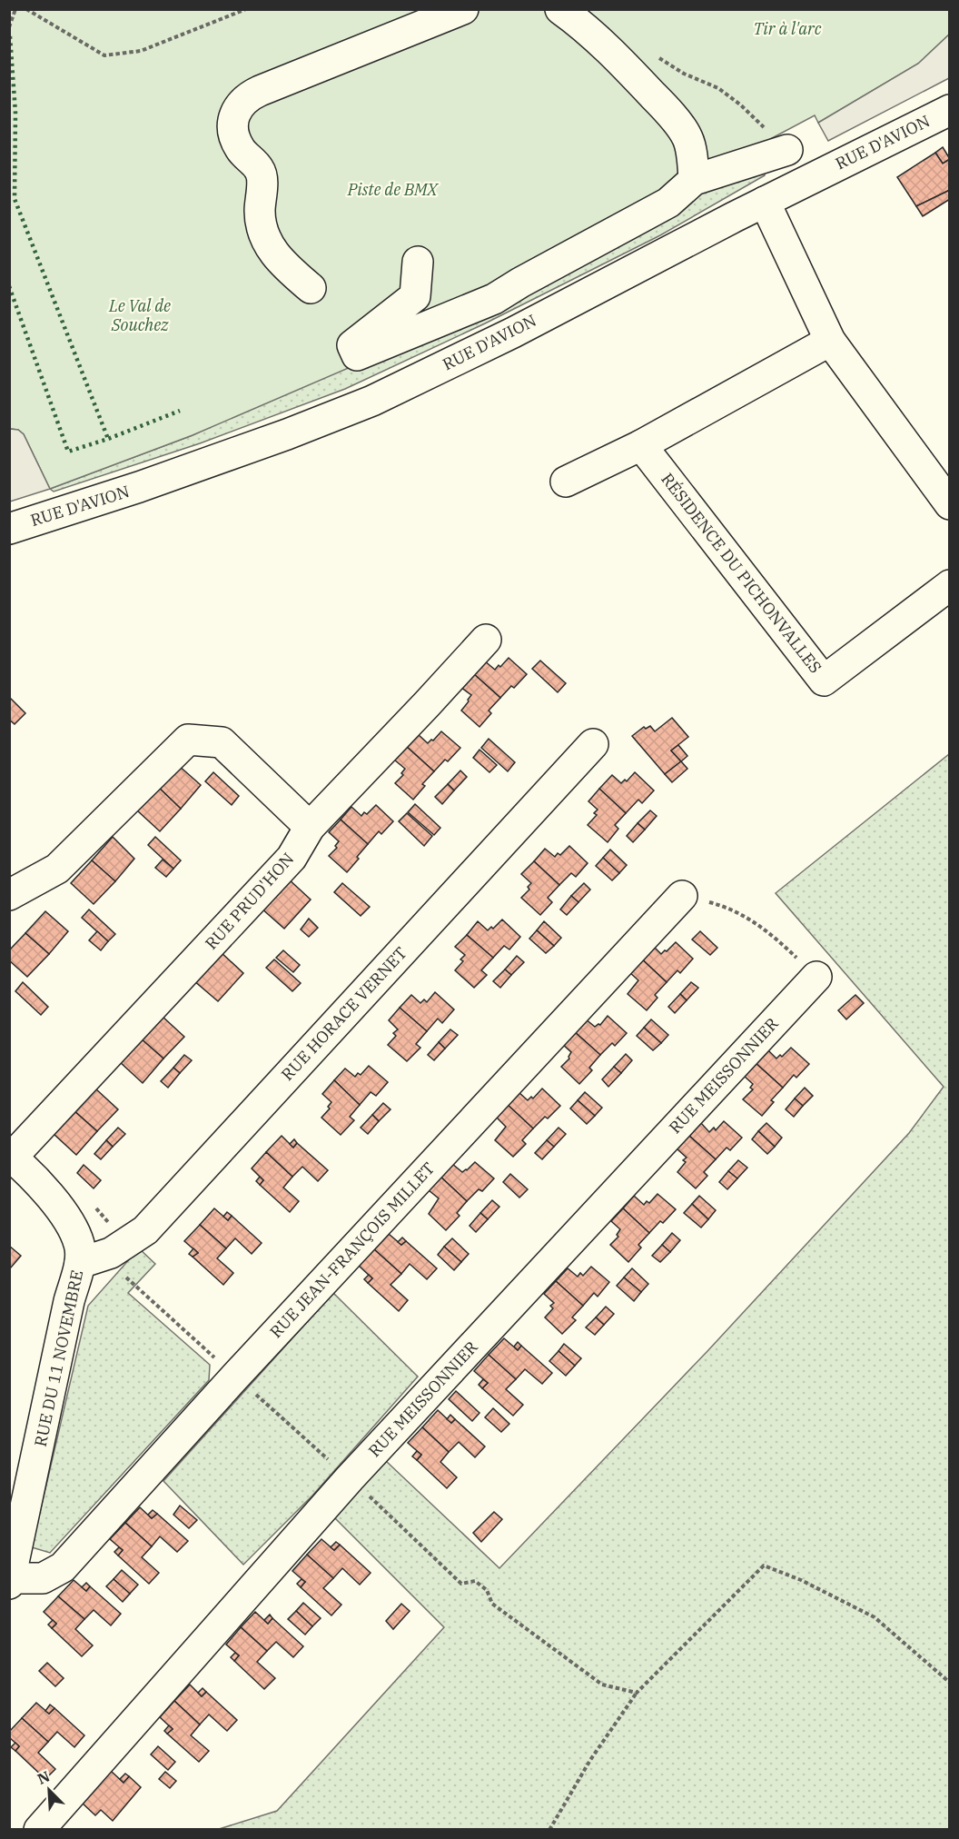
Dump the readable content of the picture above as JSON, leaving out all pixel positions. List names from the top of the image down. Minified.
{"streets":{"street":["RUE D'AVION","RÉSIDENCE DU PICHONVALLES","RUE PRUD'HON","RUE HORACE VERNET","RUE MEISSONNIER","RUE JEAN-FRANÇOIS MILLET","RUE DU 11 NOVEMBRE"]},"crossings":[["RUE PRUD'HON","RUE DU 11 NOVEMBRE"],["RUE HORACE VERNET","RUE DU 11 NOVEMBRE"],["RUE JEAN-FRANÇOIS MILLET","RUE DU 11 NOVEMBRE"]],"parks":["Tir à l'arc","Piste de BMX","Le Val de Souchez"],"north":"top left"}
